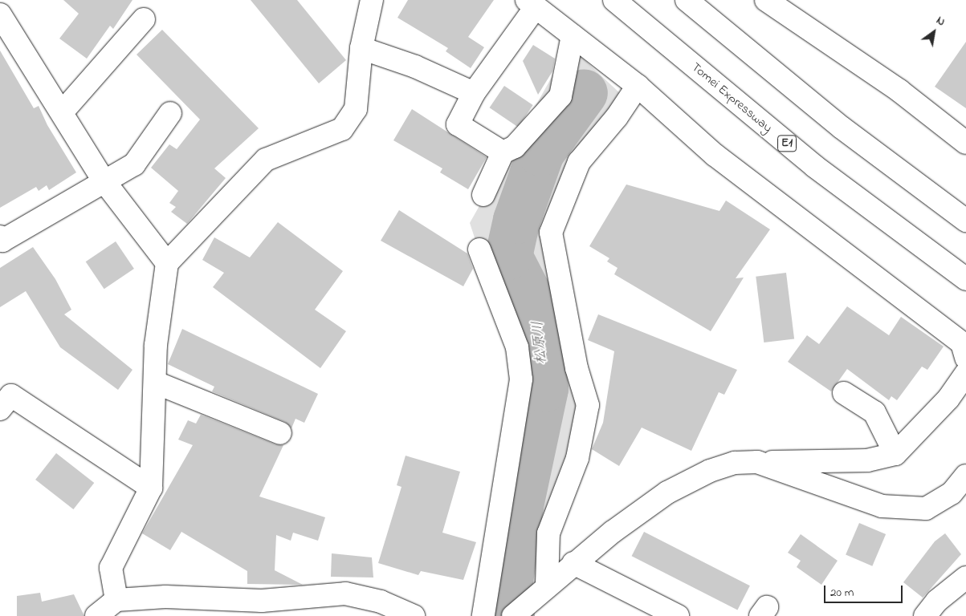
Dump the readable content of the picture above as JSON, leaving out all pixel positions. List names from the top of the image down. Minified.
{"streets":{"main road":["Tomei Expressway","E1"]},"water":["松原川"],"scale_bar":"20 m","north":"top right"}
